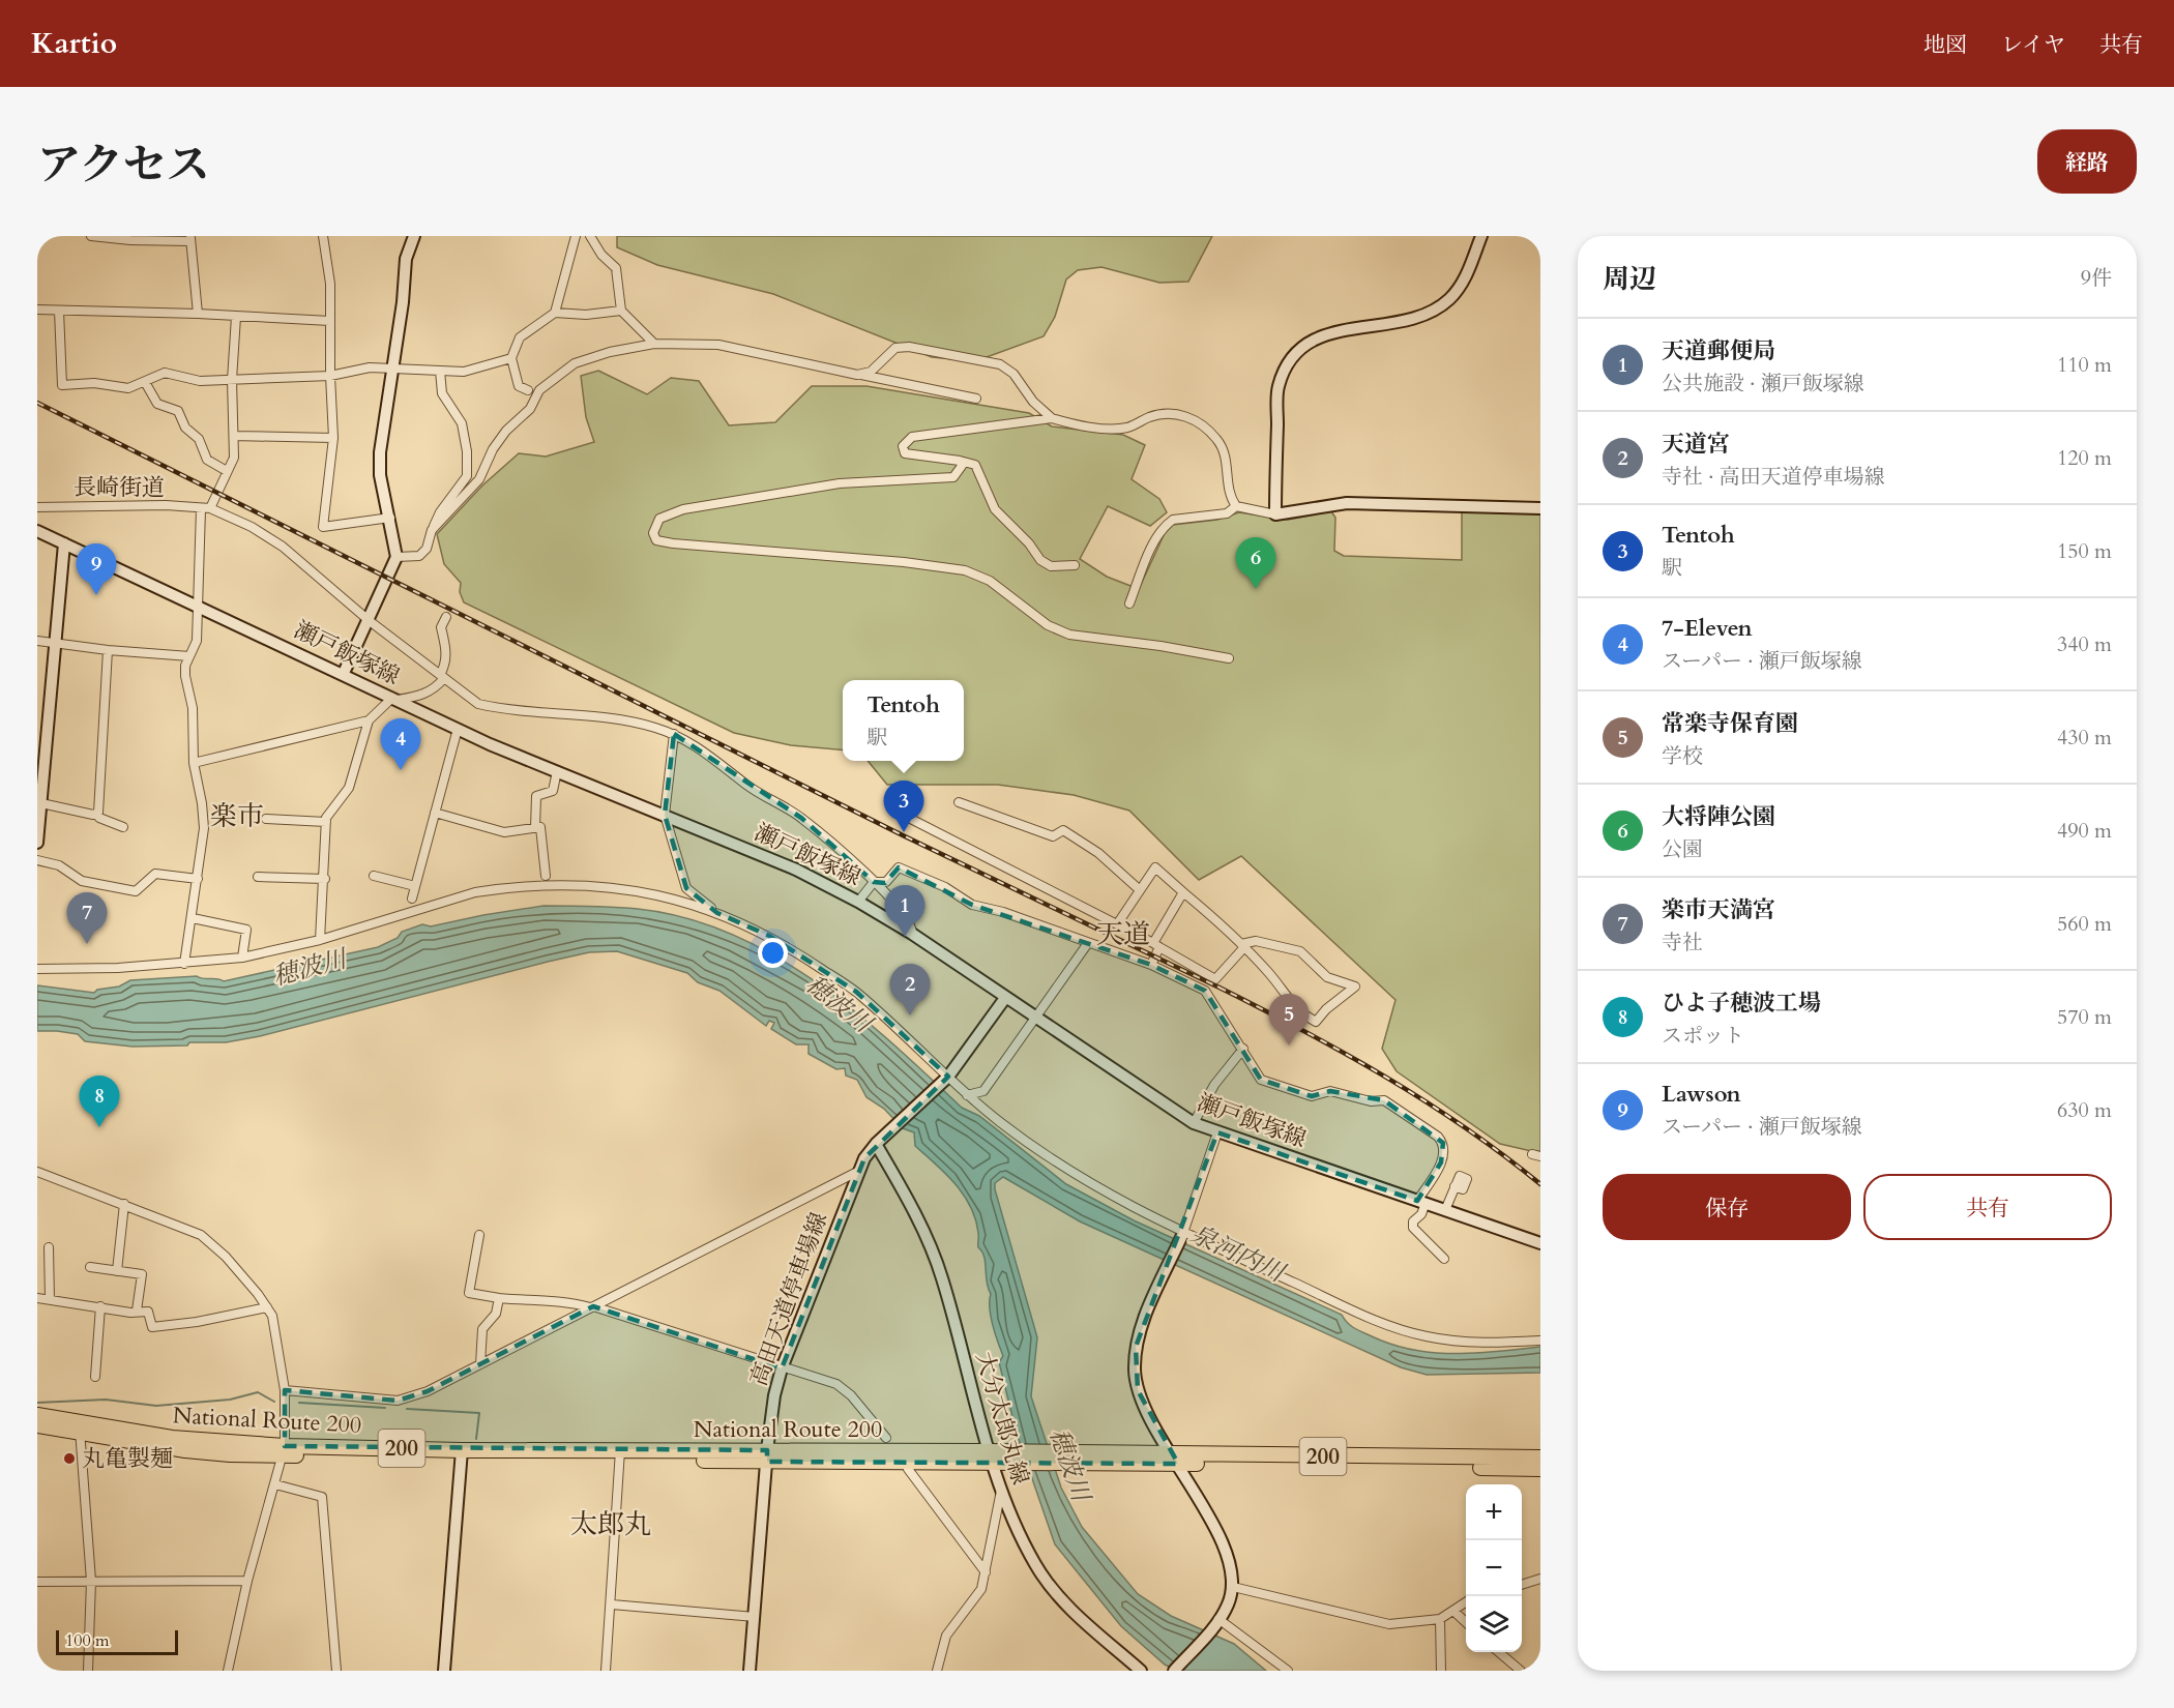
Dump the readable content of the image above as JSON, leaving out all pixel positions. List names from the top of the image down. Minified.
{"streets":{"highway":["National Route 200","200"],"main road":["瀬戸飯塚線","高田天道停車場線","大分太郎丸線"],"street":["長崎街道"]},"crossings":[["長崎街道","瀬戸飯塚線"],["瀬戸飯塚線","高田天道停車場線"],["高田天道停車場線","大分太郎丸線"],["高田天道停車場線","National Route 200"],["大分太郎丸線","National Route 200"]],"districts":["楽市","天道","太郎丸"],"water":["穂波川","泉河内川"],"places":["丸亀製麺"],"scale_bar":"100 m","page":{"header":"Kartio","nav":["地図","レイヤ","共有"],"title":"アクセス","buttons":["経路",["保存","共有"]],"heading":["周辺","9件"],"list":[{"mark":"1","name":"天道郵便局","note":"公共施設 · 瀬戸飯塚線","value":"110 m"},{"mark":"2","name":"天道宮","note":"寺社 · 高田天道停車場線","value":"120 m"},{"mark":"3","name":"Tentoh","note":"駅","value":"150 m"},{"mark":"4","name":"7-Eleven","note":"スーパー · 瀬戸飯塚線","value":"340 m"},{"mark":"5","name":"常楽寺保育園","note":"学校","value":"430 m"},{"mark":"6","name":"大将陣公園","note":"公園","value":"490 m"},{"mark":"7","name":"楽市天満宮","note":"寺社","value":"560 m"},{"mark":"8","name":"ひよ子穂波工場","note":"スポット","value":"570 m"},{"mark":"9","name":"Lawson","note":"スーパー · 瀬戸飯塚線","value":"630 m"}],"pins":["6","9","4","3","1","7","2","5","8"],"popup":["Tentoh","駅"],"map_buttons":["+","−"],"scale":"100 m"}}
